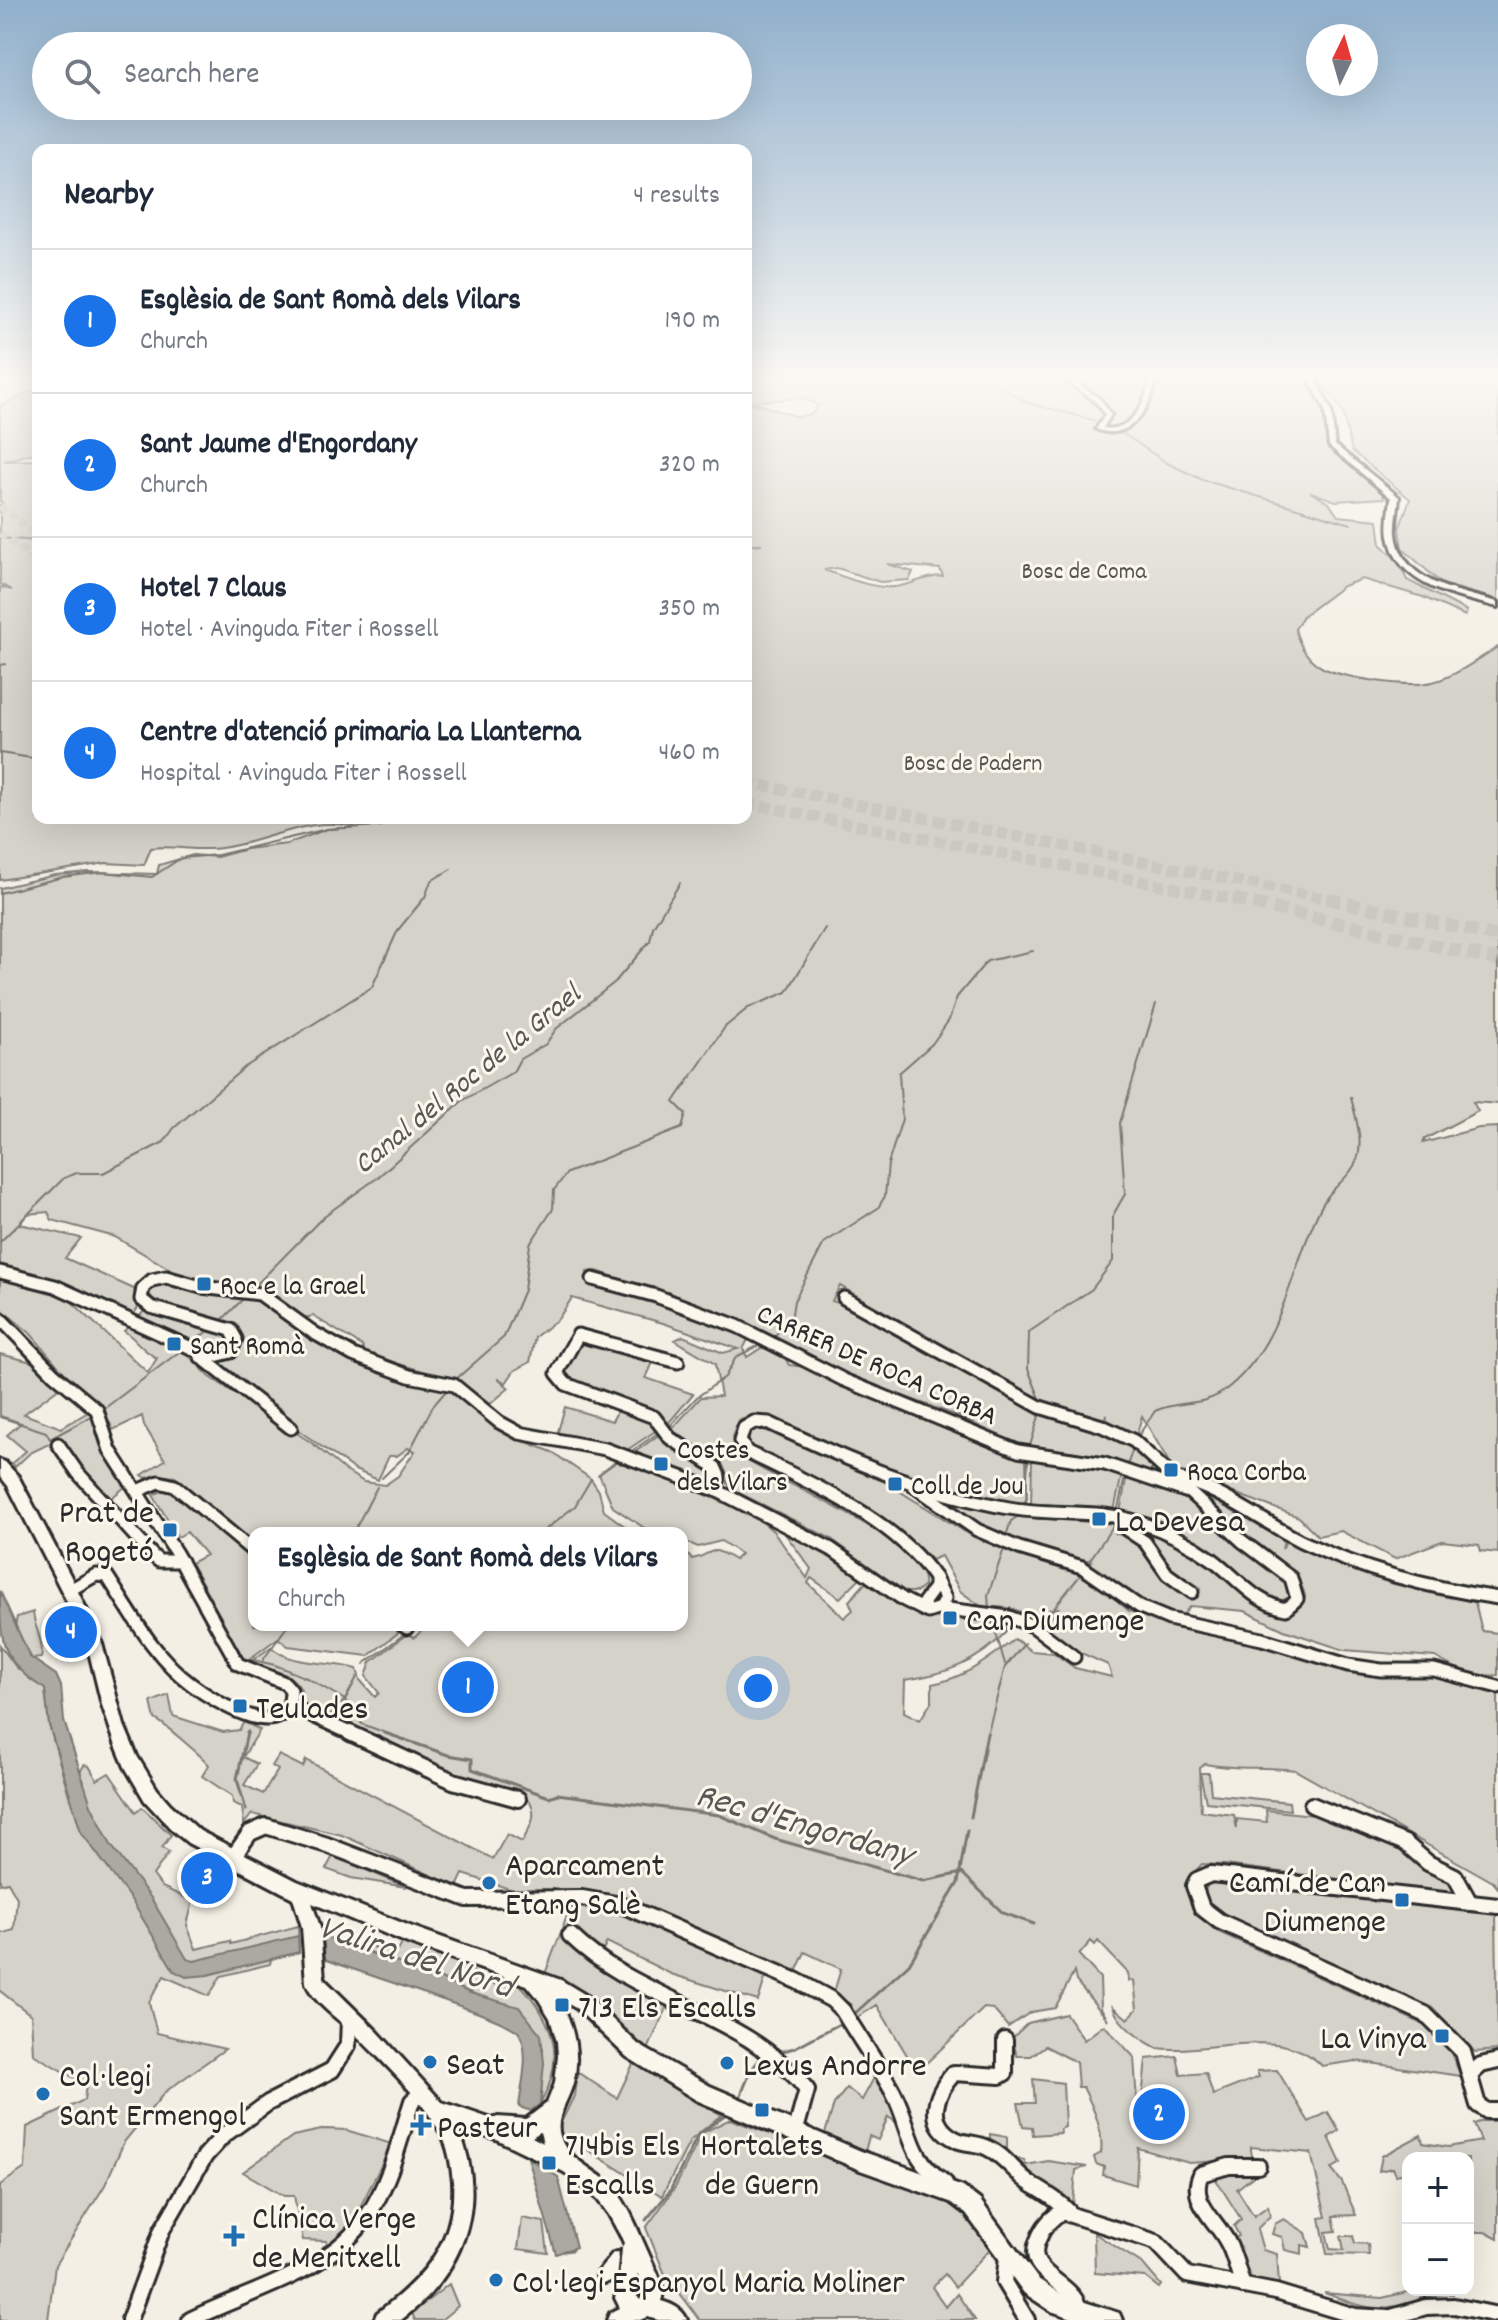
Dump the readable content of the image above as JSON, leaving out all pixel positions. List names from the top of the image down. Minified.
{"streets":{"street":["CARRER DE ROCA CORBA"]},"water":["Canal del Roc de la Grael","Rec d'Engordany","Valira del Nord"],"parks":["Bosc de Coma","Bosc de Padern"],"places":{"transit":["Roc e la Grael","Sant Romà","Costes dels Vilars","Roca Corba","Coll de Jou","La Devesa","Prat de Rogetó","Can Diumenge","Teulades","Camí de Can Diumenge","713 Els Escalls","La Vinya","Hortalets de Guern","714bis Els Escalls"],"other":["Aparcament Etang Salè","Seat","Lexus Andorre","Col·legi Sant Ermengol","Col·legi Espanyol Maria Moliner"],"health":["Pasteur","Clínica Verge de Meritxell"]},"north":"top","page":{"search":"Search here","heading":["Nearby","4 results"],"list":[{"mark":"1","name":"Esglèsia de Sant Romà dels Vilars","note":"Church","value":"190 m"},{"mark":"2","name":"Sant Jaume d'Engordany","note":"Church","value":"320 m"},{"mark":"3","name":"Hotel 7 Claus","note":"Hotel · Avinguda Fiter i Rossell","value":"350 m"},{"mark":"4","name":"Centre d'atenció primaria La Llanterna","note":"Hospital · Avinguda Fiter i Rossell","value":"460 m"}],"popup":["Esglèsia de Sant Romà dels Vilars","Church"],"pins":["4","1","3","2"],"map_buttons":["+","−"]}}
